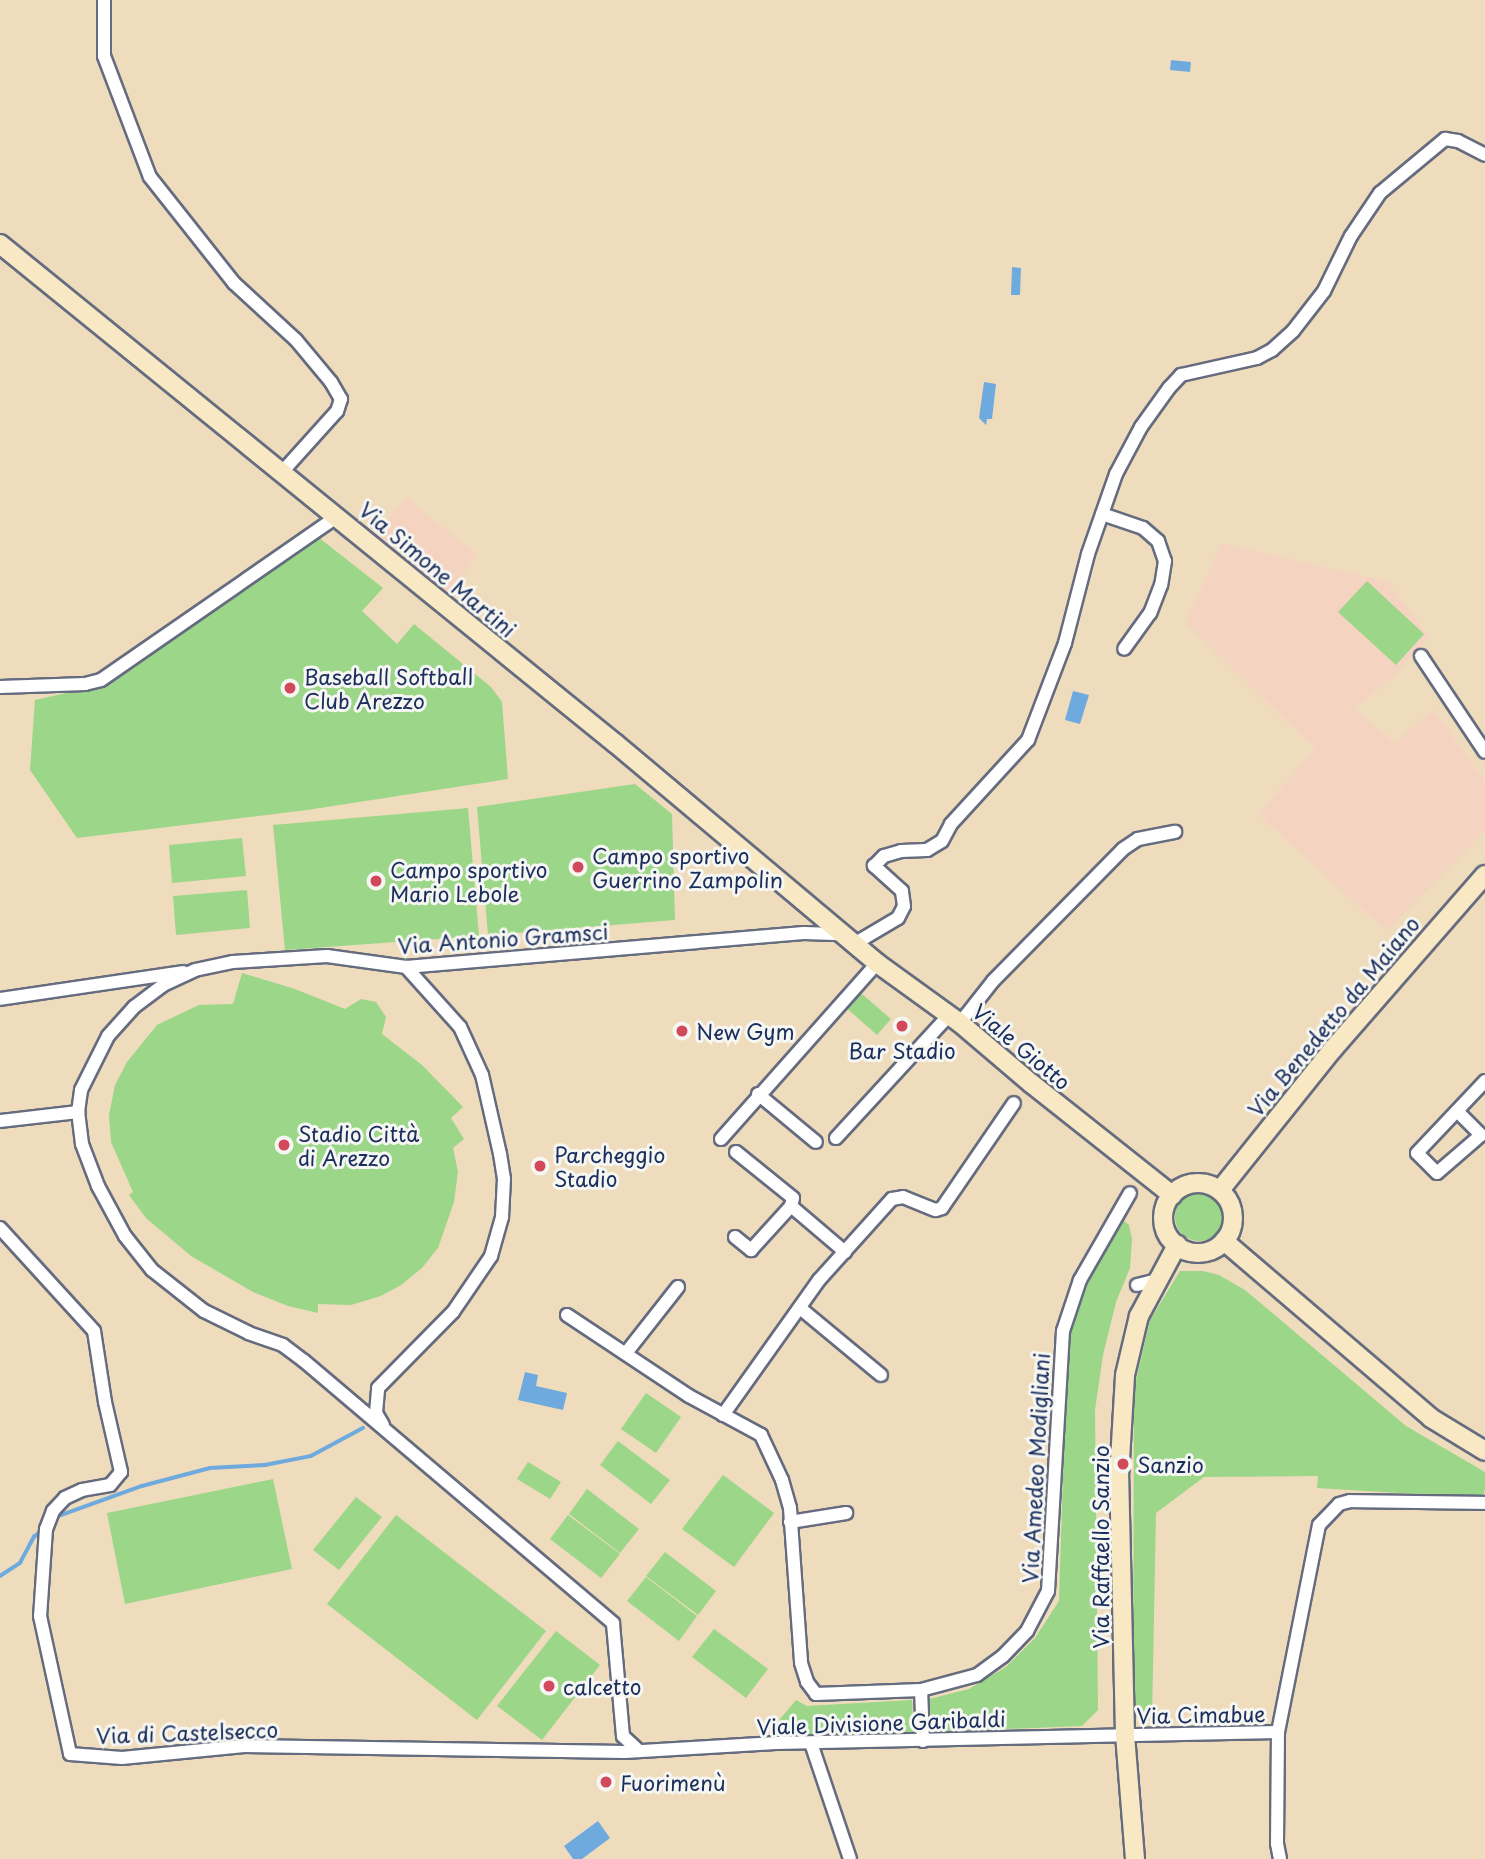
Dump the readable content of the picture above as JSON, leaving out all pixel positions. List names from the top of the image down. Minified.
{"streets":{"street":["Via Simone Martini","Via Antonio Gramsci","Via Benedetto da Maiano","Viale Giotto","Via Amedeo Modigliani","Via Raffaello Sanzio","Via Cimabue","Viale Divisione Garibaldi","Via di Castelsecco"]},"crossings":[["Via Simone Martini","Via Antonio Gramsci"],["Via Simone Martini","Viale Giotto"],["Via Antonio Gramsci","Viale Giotto"],["Via Benedetto da Maiano","Viale Giotto"],["Via Benedetto da Maiano","Via Raffaello Sanzio"],["Viale Giotto","Via Raffaello Sanzio"],["Via Raffaello Sanzio","Via Cimabue"],["Via Raffaello Sanzio","Viale Divisione Garibaldi"],["Via Cimabue","Viale Divisione Garibaldi"],["Viale Divisione Garibaldi","Via di Castelsecco"]],"places":["Baseball Softball Club Arezzo","Campo sportivo Guerrino Zampolin","Campo sportivo Mario Lebole","Bar Stadio","New Gym","Stadio Città di Arezzo","Parcheggio Stadio","Sanzio","calcetto","Fuorimenù"]}
